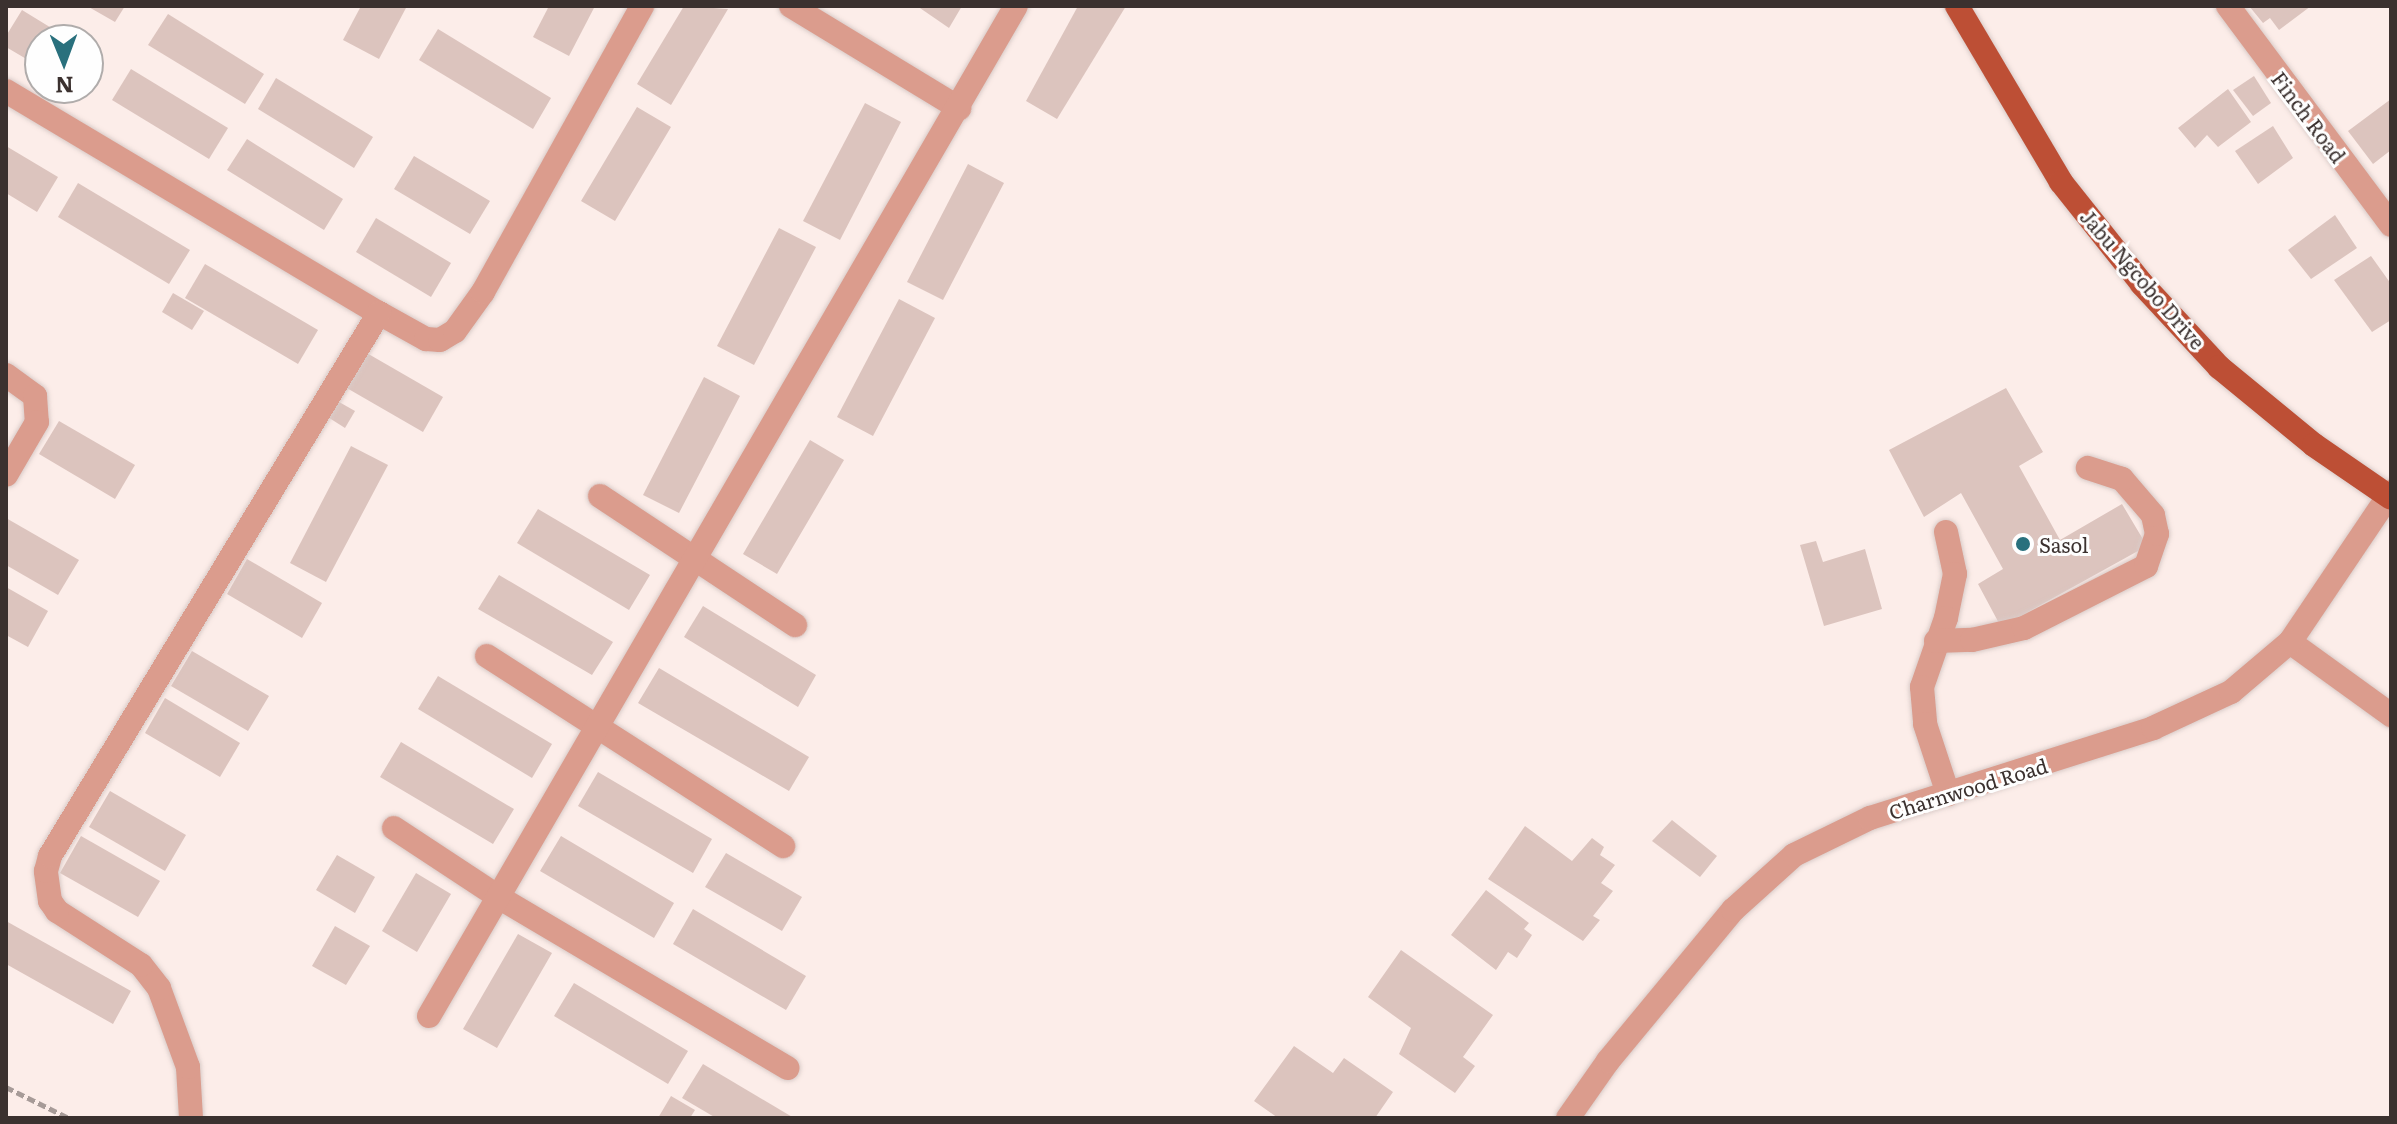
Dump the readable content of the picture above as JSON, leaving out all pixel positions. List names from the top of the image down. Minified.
{"streets":{"main road":["Jabu Ngcobo Drive"],"street":["Finch Road","Charnwood Road"]},"crossings":[["Jabu Ngcobo Drive","Charnwood Road"]],"places":["Sasol"],"north":"bottom"}
